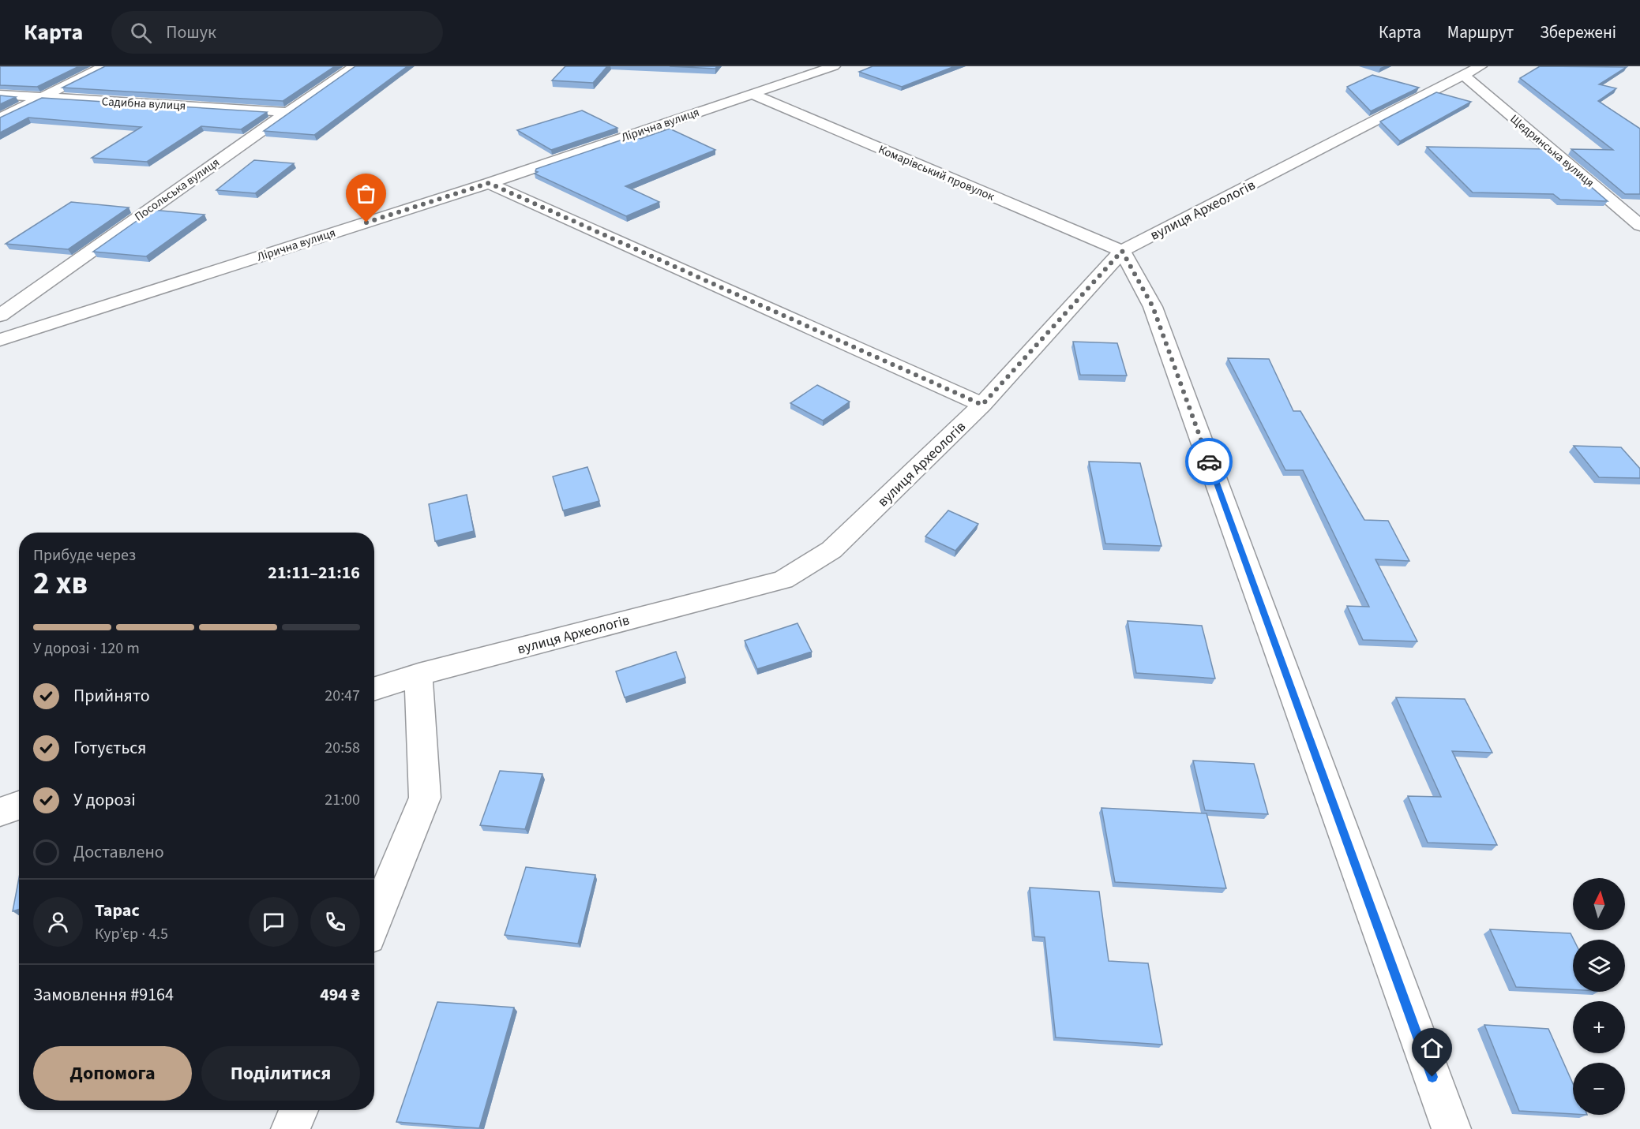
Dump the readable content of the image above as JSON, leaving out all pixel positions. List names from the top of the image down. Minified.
{"streets":{"street":["Садибна вулиця","Лірична вулиця","Щедринська вулиця","Комарівський провулок","Посольська вулиця","вулиця Археологів"]},"crossings":[["Садибна вулиця","Посольська вулиця"],["Лірична вулиця","Комарівський провулок"],["Щедринська вулиця","вулиця Археологів"],["Комарівський провулок","вулиця Археологів"]],"north":"top","page":{"header":"Карта","search":"Пошук","nav":["Карта","Маршрут","Збережені"],"heading":["2 хв","Прибуде через","21:11–21:16"],"panel":["Тарас","Кур’єр · 4.5","Замовлення #9164","494 ₴"],"bar":"У дорозі · 120 m","list":[["Прийнято","20:47"],["Готується","20:58"],["У дорозі","21:00"],"Доставлено"],"map_buttons":["+","−"],"buttons":["Допомога","Поділитися"]}}
